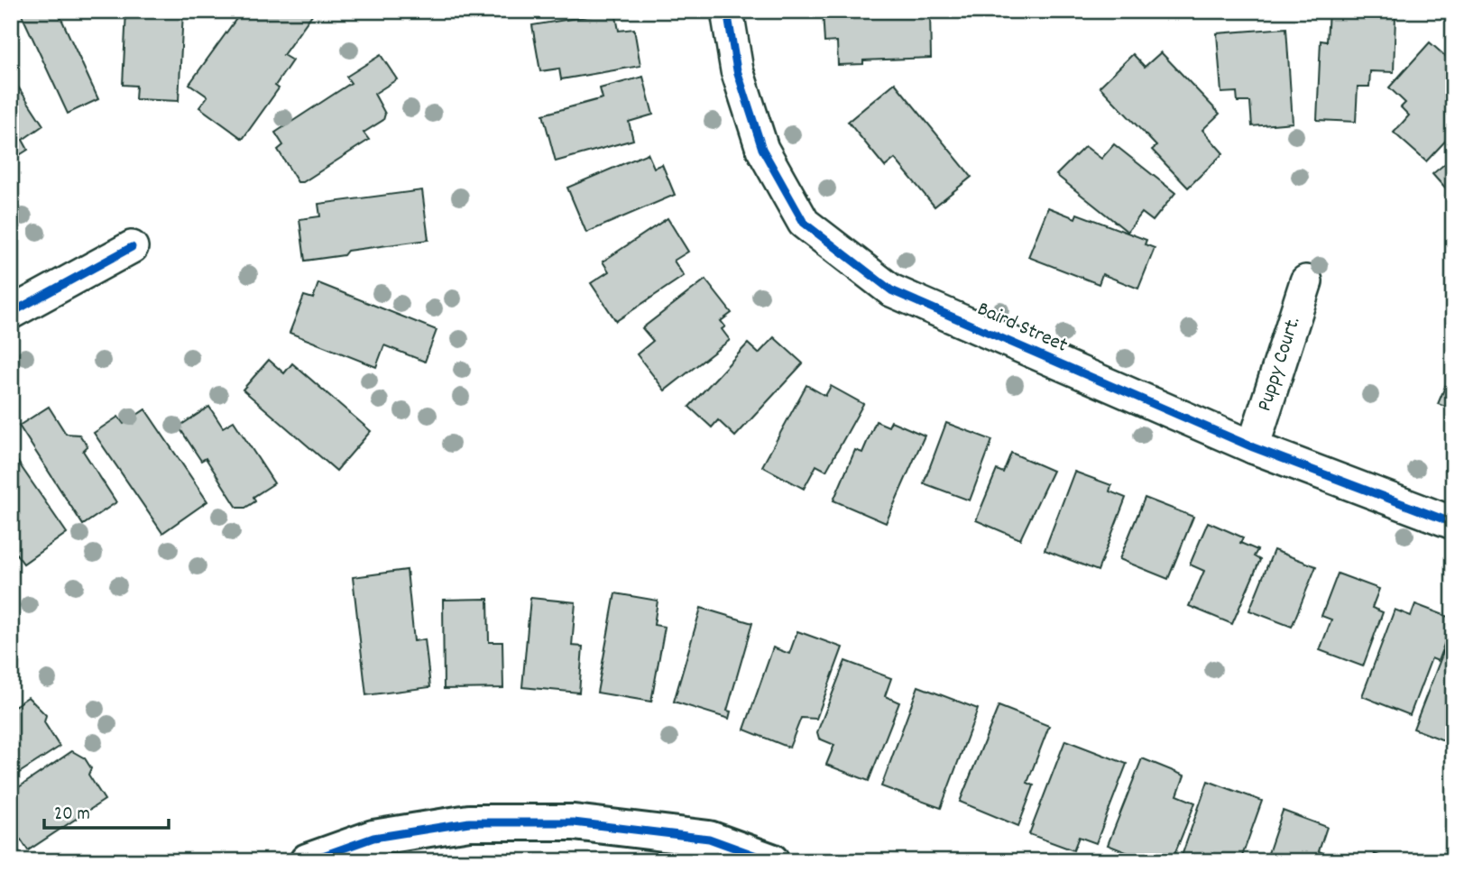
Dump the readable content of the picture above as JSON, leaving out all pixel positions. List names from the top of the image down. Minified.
{"streets":{"street":["Baird Street","Puppy Court."]},"crossings":[["Baird Street","Puppy Court."]],"scale_bar":"20 m"}
